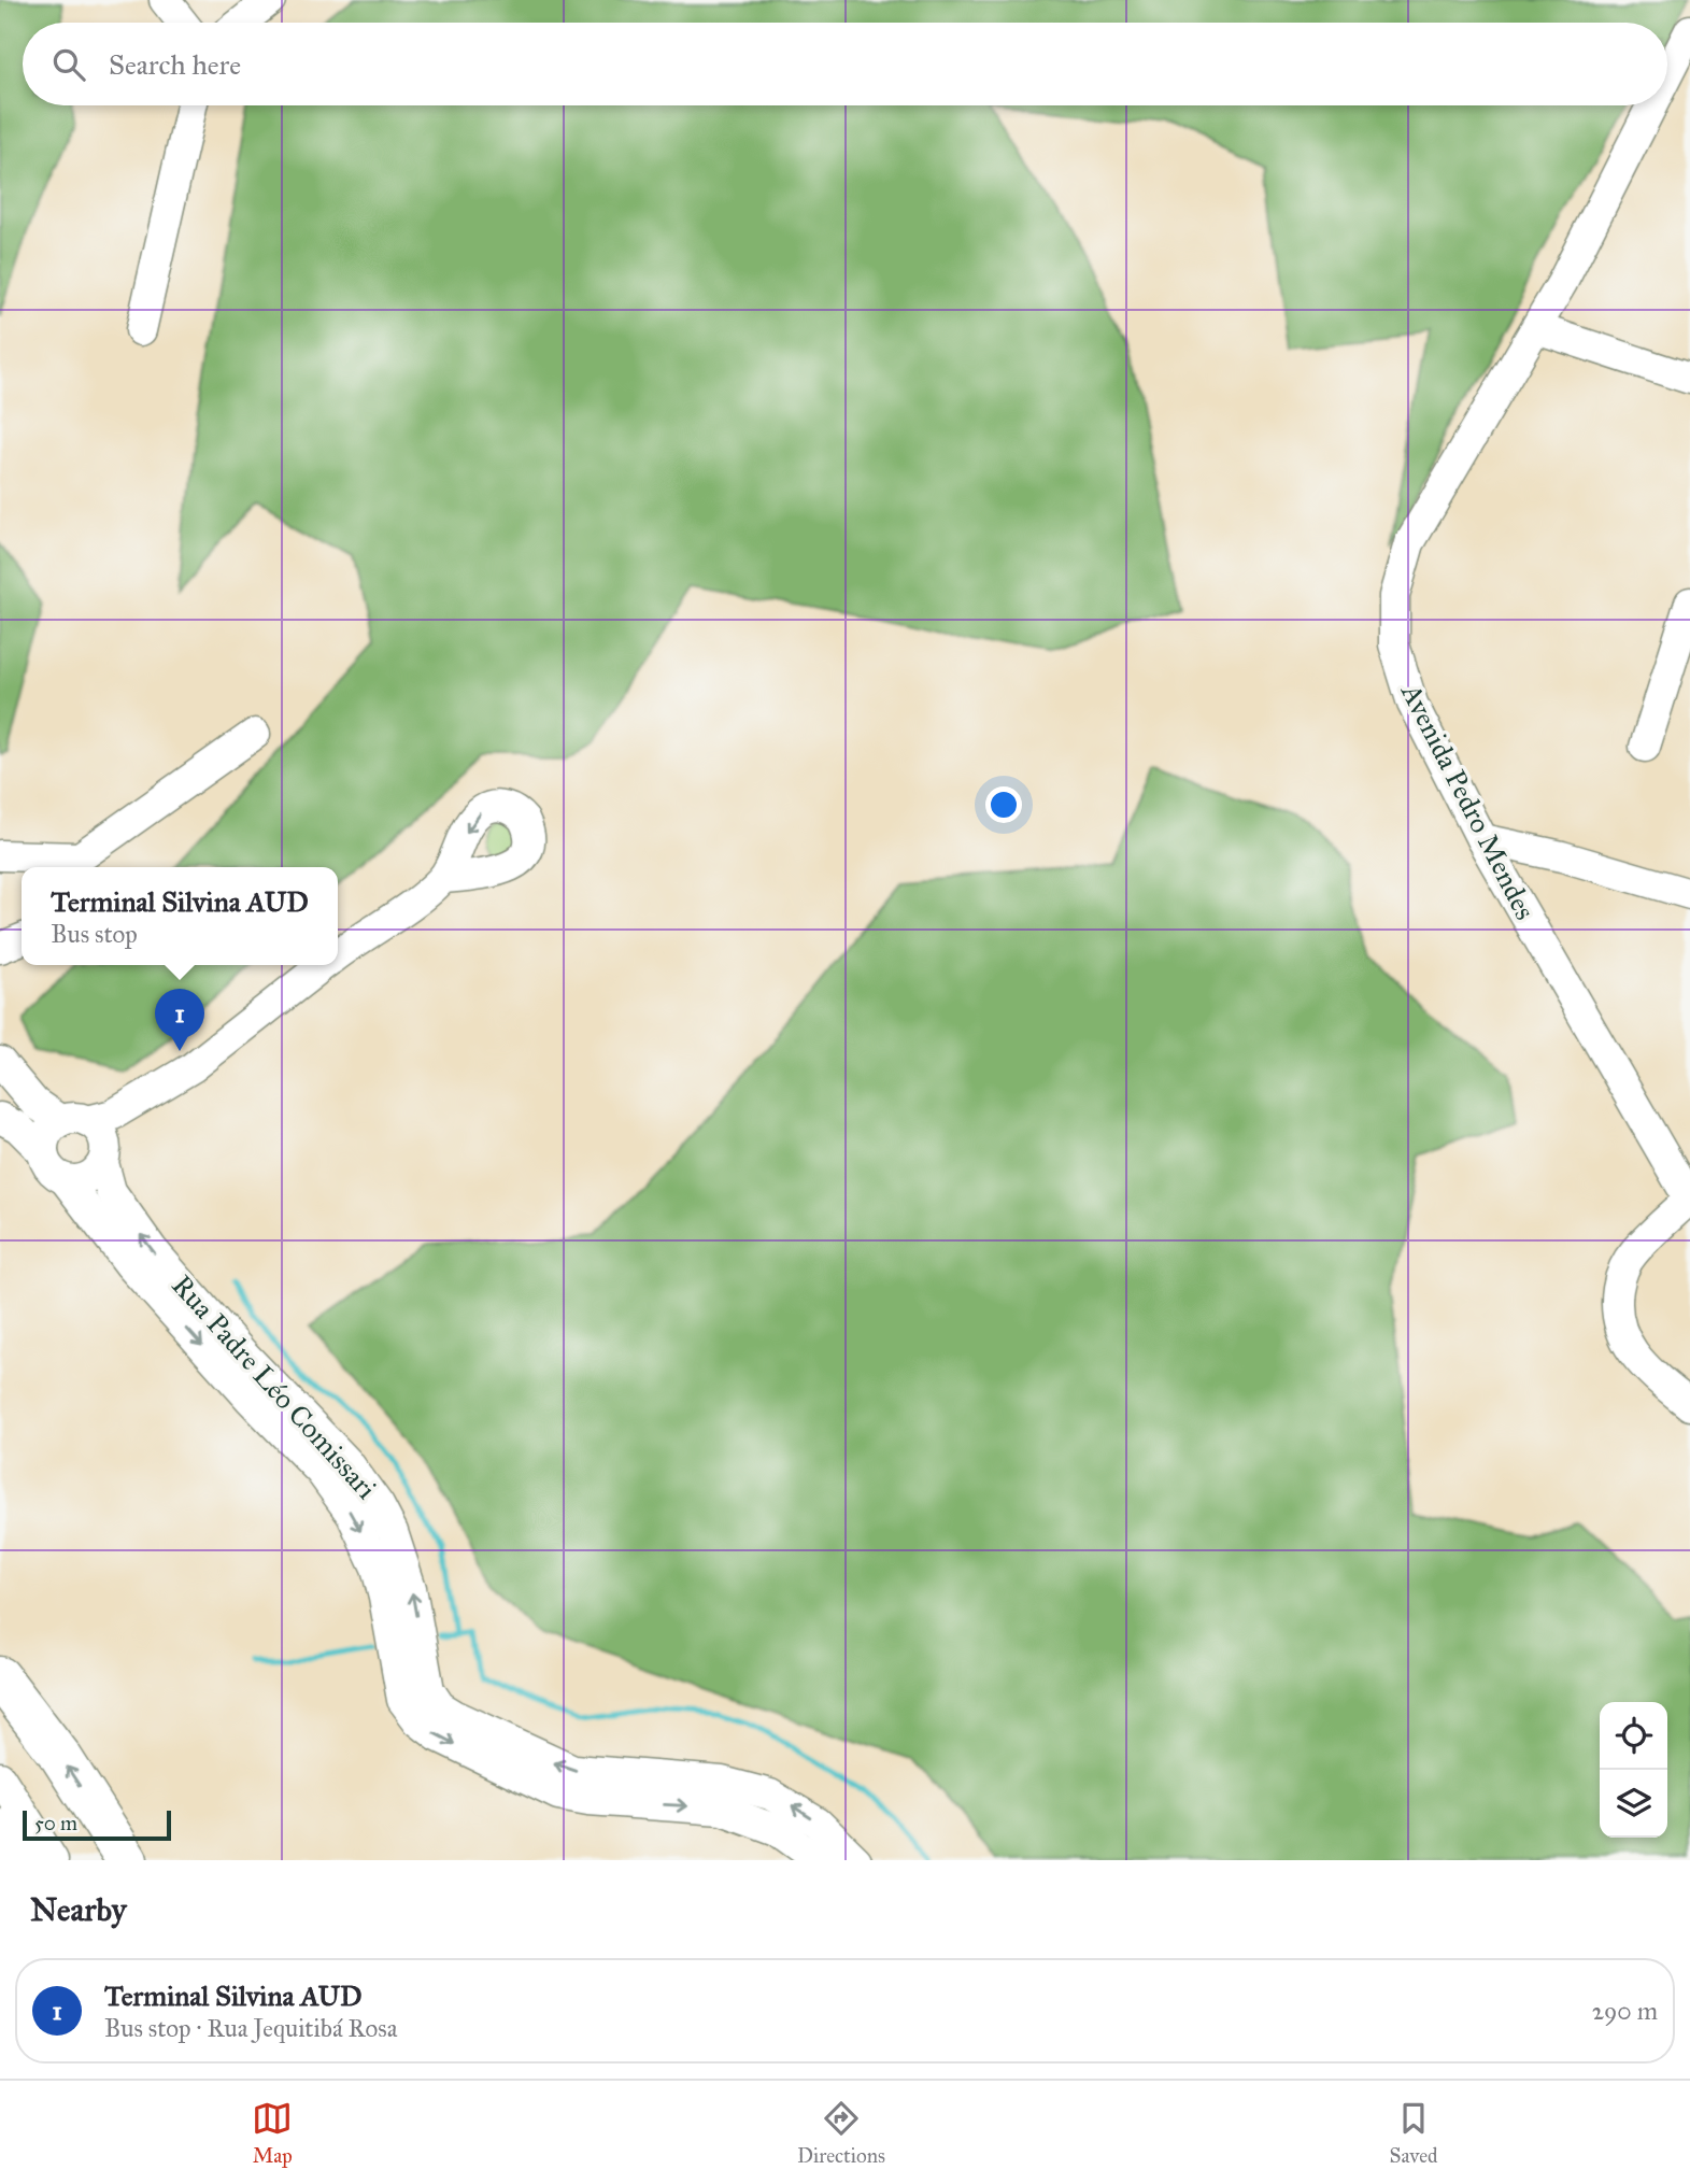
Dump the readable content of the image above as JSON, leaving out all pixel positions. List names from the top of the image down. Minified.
{"streets":{"street":["Avenida Pedro Mendes","Rua Padre Léo Comissari"]},"scale_bar":"50 m","page":{"search":"Search here","popup":["Terminal Silvina AUD","Bus stop"],"pins":"1","scale":"50 m","heading":"Nearby","list":[{"mark":"1","name":"Terminal Silvina AUD","note":"Bus stop · Rua Jequitibá Rosa","value":"290 m"}],"nav":["Map","Directions","Saved"]}}
